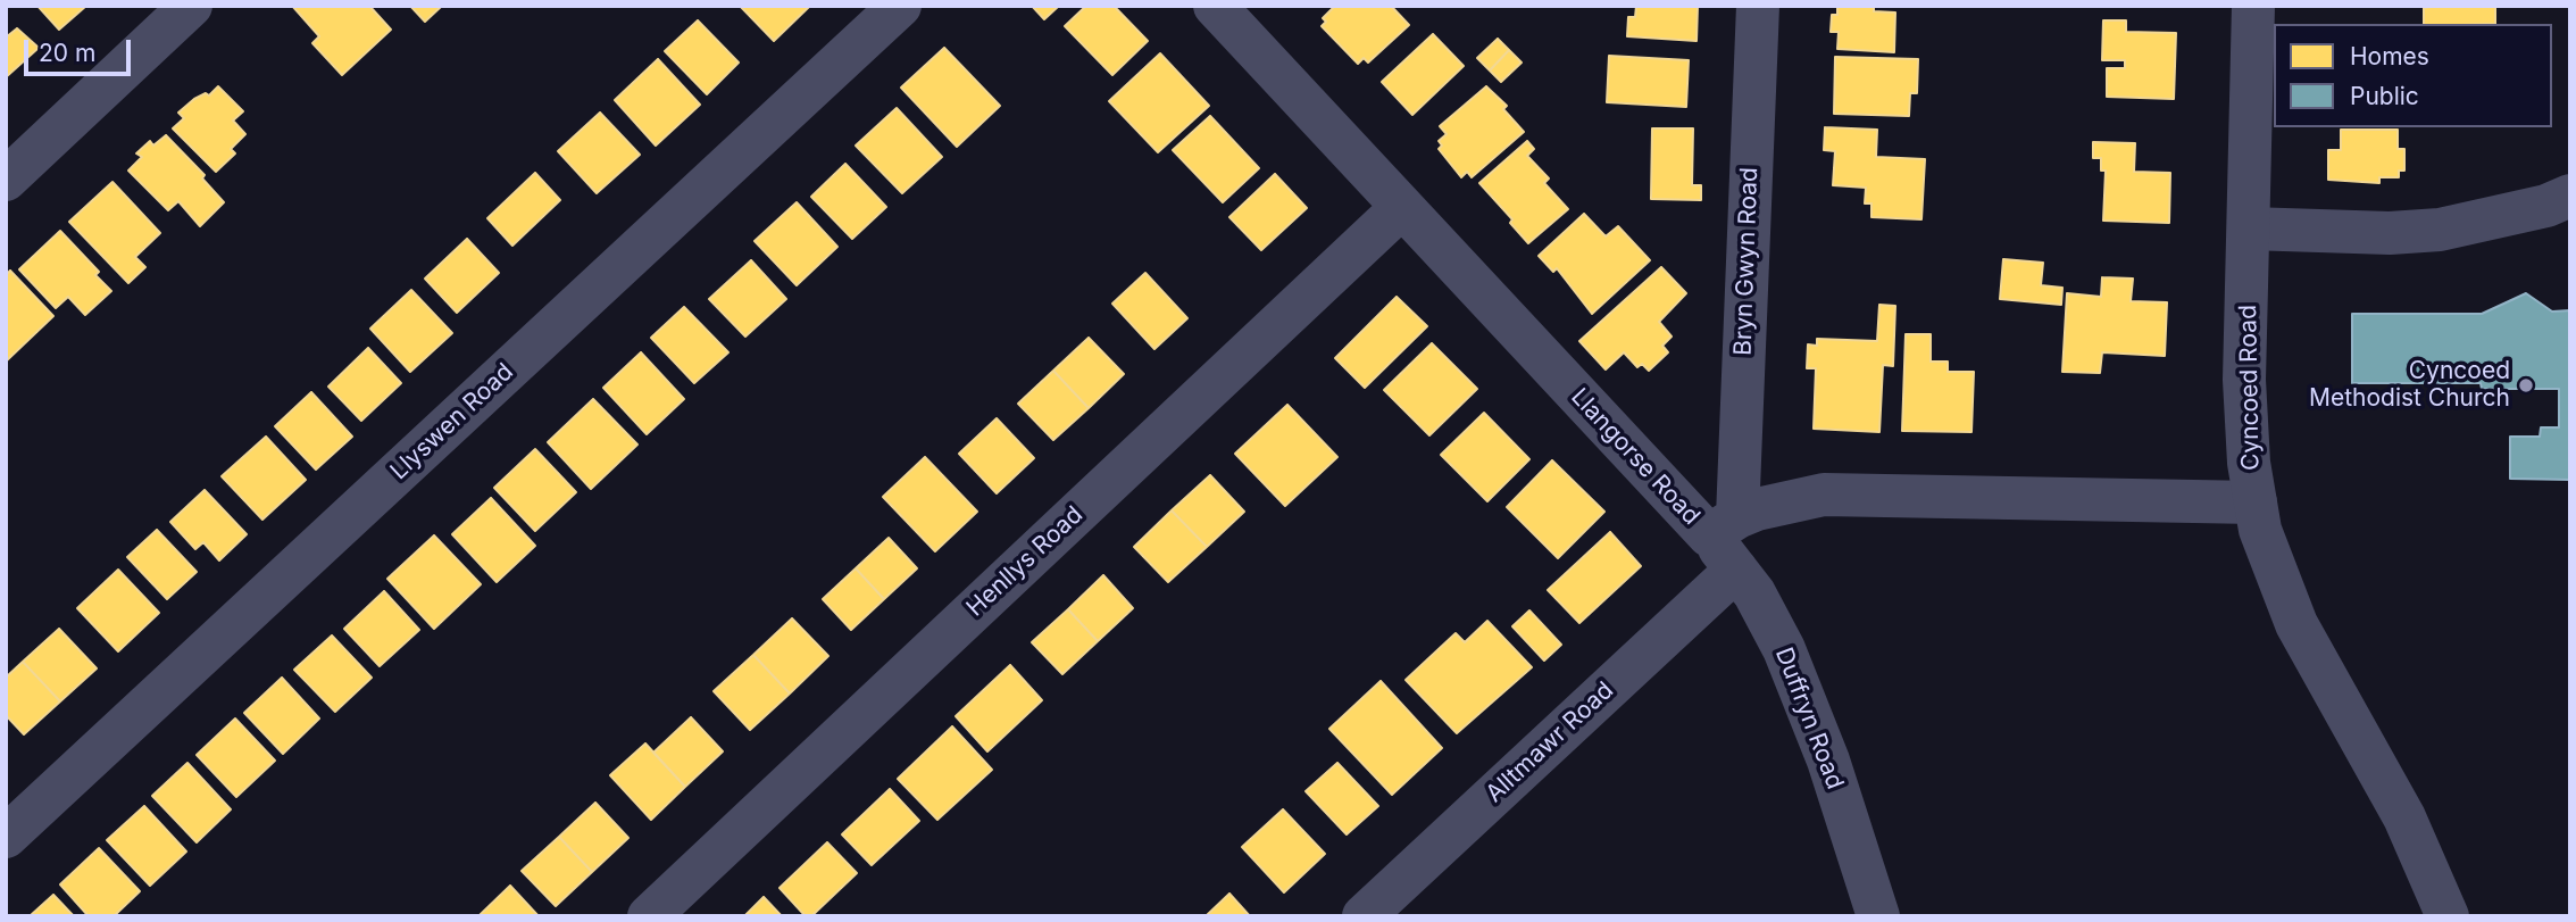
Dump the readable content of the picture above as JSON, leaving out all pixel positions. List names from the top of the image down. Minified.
{"streets":{"street":["Bryn Gwyn Road","Cyncoed Road","Llyswen Road","Llangorse Road","Henllys Road","Duffryn Road","Alltmawr Road"]},"crossings":[["Bryn Gwyn Road","Llangorse Road"],["Bryn Gwyn Road","Duffryn Road"],["Cyncoed Road","Llangorse Road"],["Llangorse Road","Henllys Road"],["Llangorse Road","Duffryn Road"],["Duffryn Road","Alltmawr Road"]],"places":["Cyncoed Methodist Church"],"legend":["Homes","Public"],"scale_bar":"20 m"}
